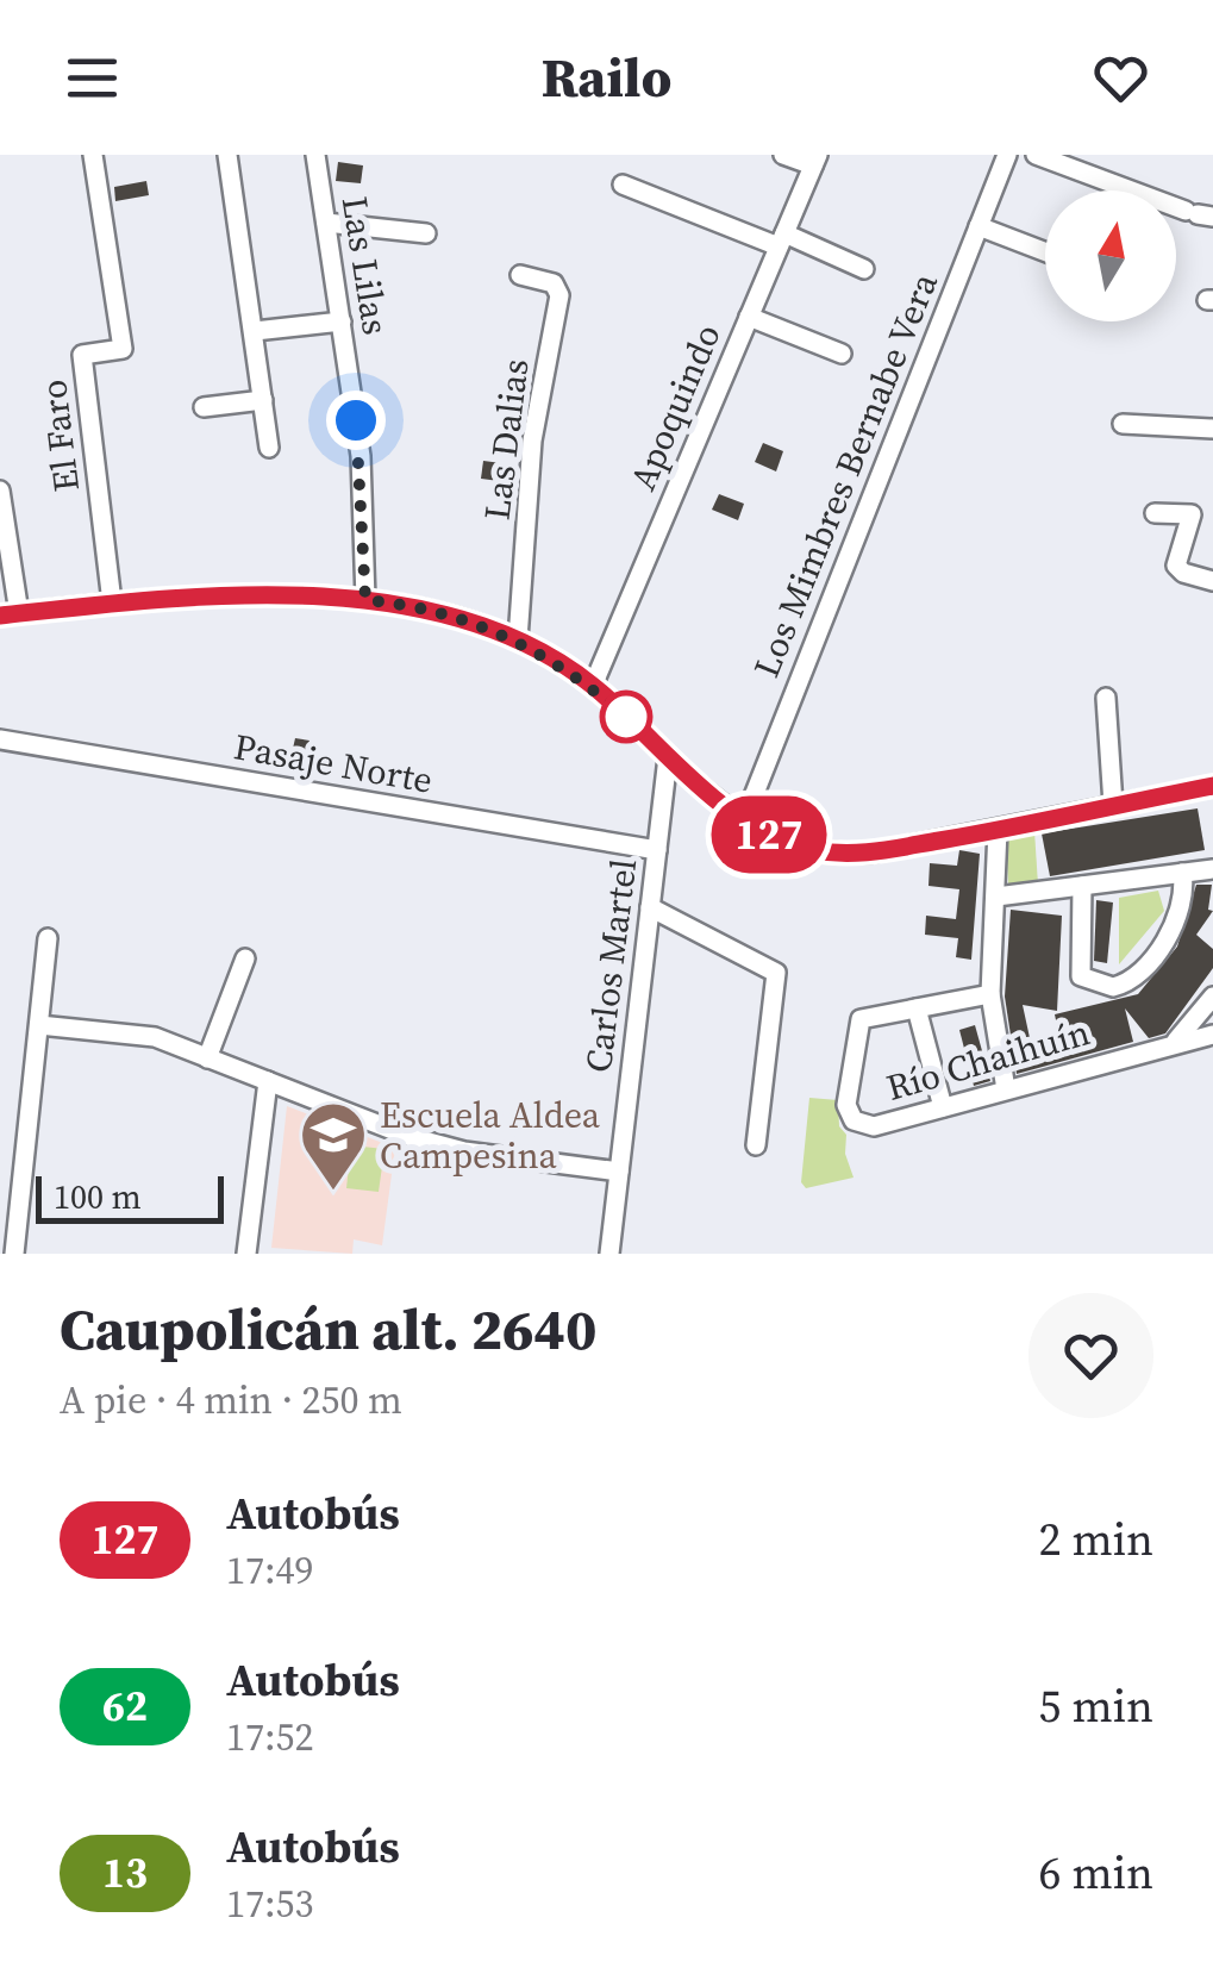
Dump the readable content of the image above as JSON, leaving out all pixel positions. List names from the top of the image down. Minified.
{"streets":{"street":["Las Lilas","Apoquindo","El Faro","Las Dalias","Los Mimbres Bernabe Vera","Pasaje Norte","Carlos Martel","Río Chaihuín"]},"crossings":[["Pasaje Norte","Carlos Martel"]],"places":{"school or university":["Escuela Aldea Campesina"]},"lines":["bus line 127"],"scale_bar":"100 m","north":"top","page":{"header":"Railo","on_map":"127","scale":"100 m","heading":["Caupolicán alt. 2640","A pie · 4 min · 250 m"],"list":[{"mark":"127","name":"Autobús","note":"17:49","value":"2 min"},{"mark":"62","name":"Autobús","note":"17:52","value":"5 min"},{"mark":"13","name":"Autobús","note":"17:53","value":"6 min"}]}}
